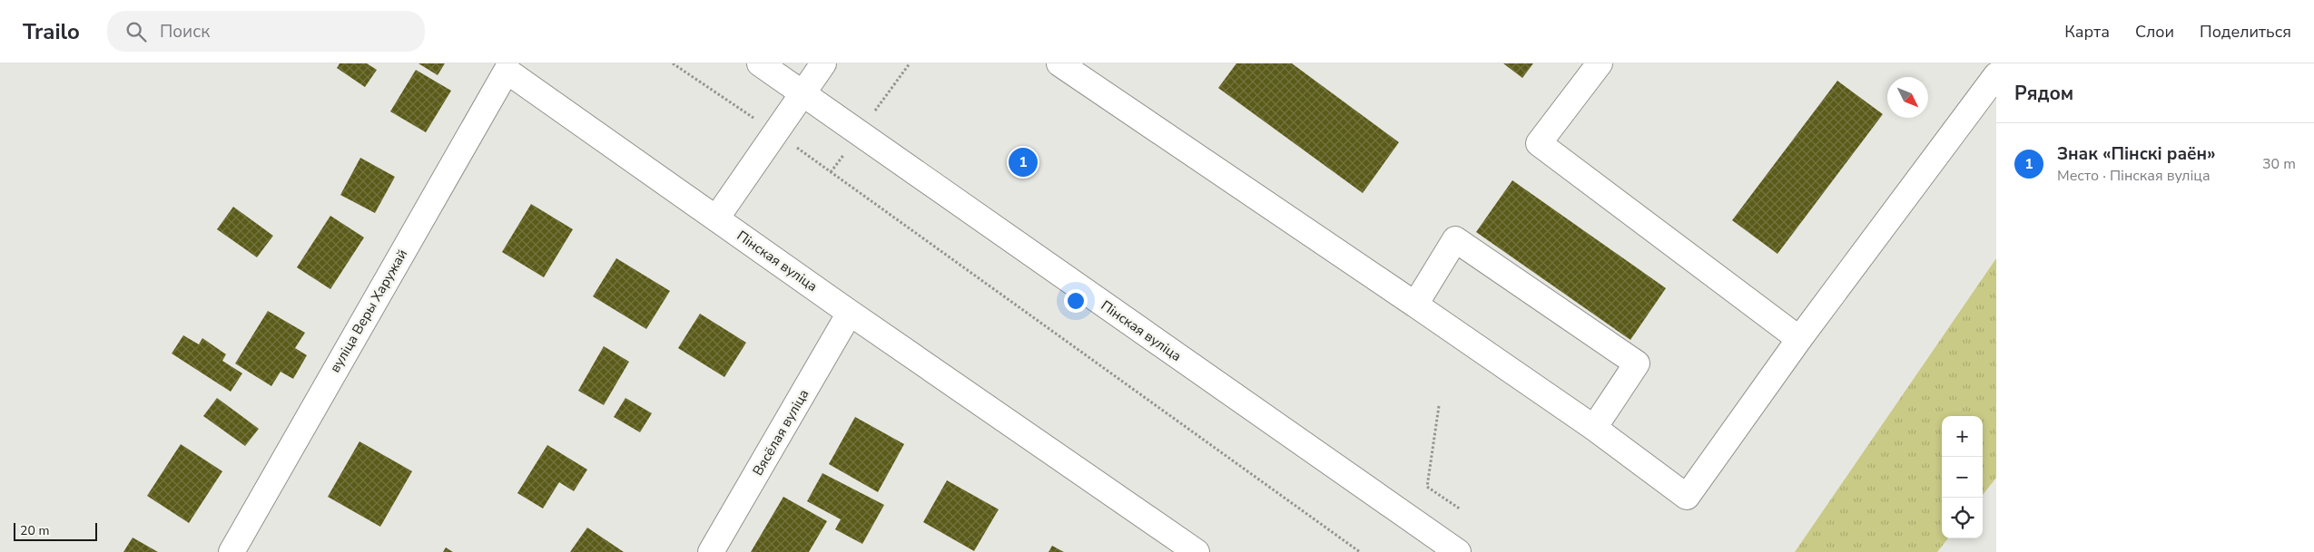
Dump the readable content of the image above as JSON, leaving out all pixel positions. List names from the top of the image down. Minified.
{"streets":{"street":["Пінская вуліца","вуліца Веры Харужай","Вясёлая вуліца"]},"crossings":[["Пінская вуліца","вуліца Веры Харужай"],["Пінская вуліца","Вясёлая вуліца"]],"scale_bar":"20 m","north":"bottom right","page":{"header":"Trailo","search":"Поиск","nav":["Карта","Слои","Поделиться"],"heading":"Рядом","list":[{"mark":"1","name":"Знак «Пінскі раён»","note":"Место · Пінская вуліца","value":"30 m"}],"pins":"1","map_buttons":["+","−"],"scale":"20 m"}}
